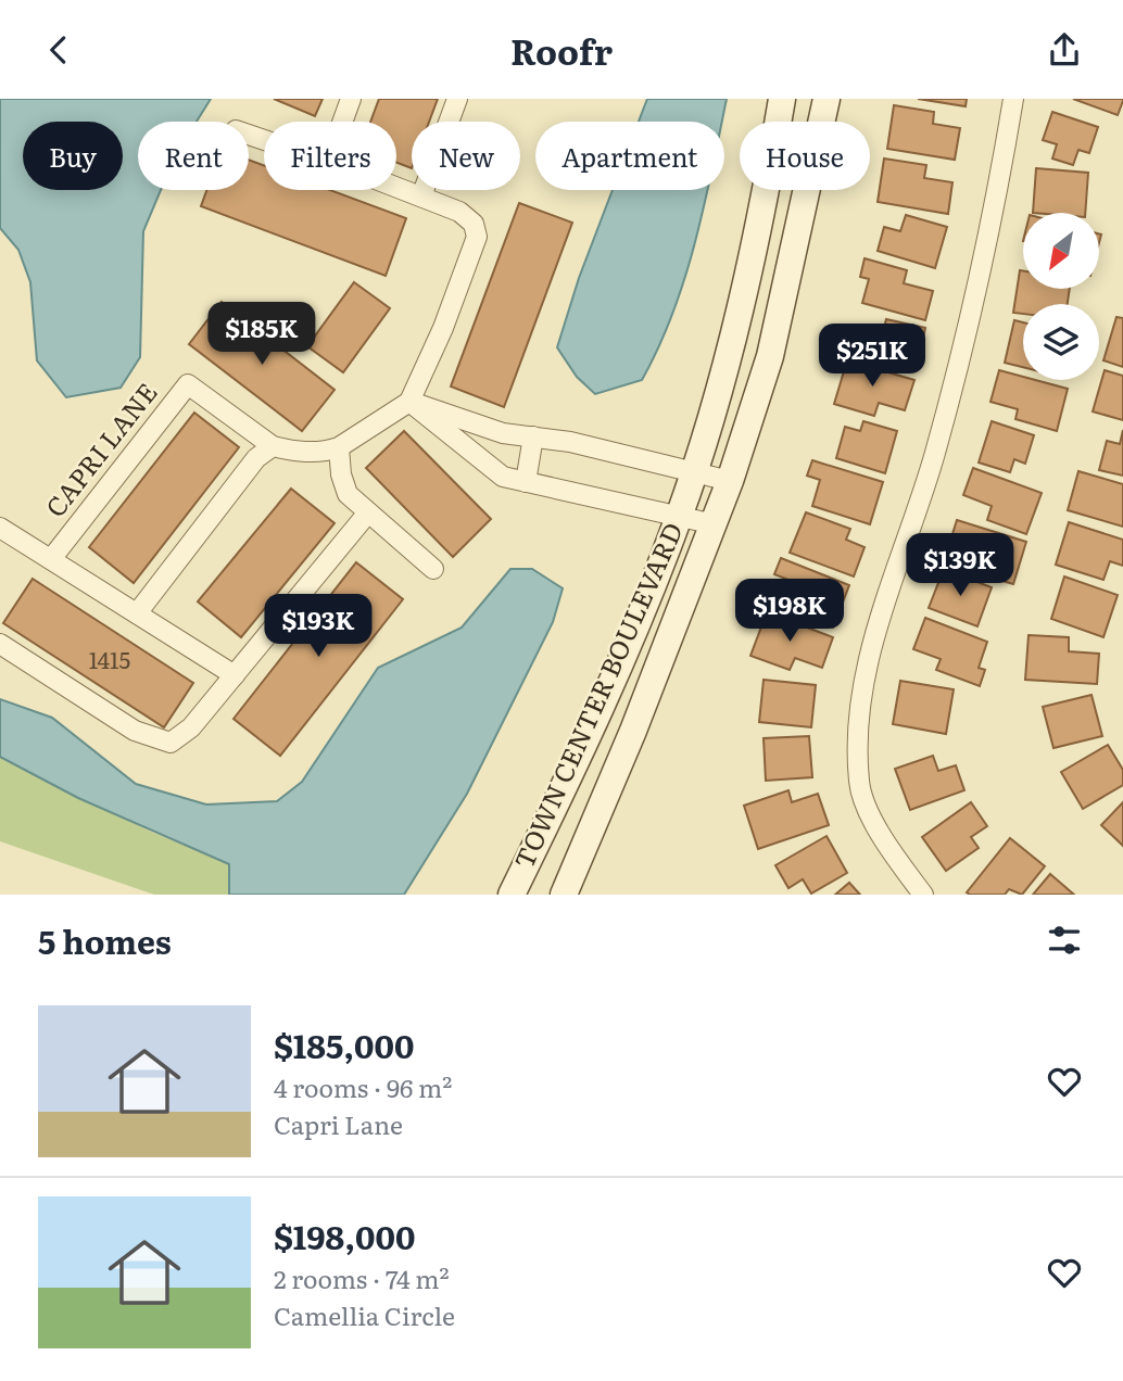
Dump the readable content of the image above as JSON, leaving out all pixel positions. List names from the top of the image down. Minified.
{"streets":{"street":["CAPRI LANE","TOWN CENTER BOULEVARD"]},"house_numbers":["1415"],"north":"bottom left","page":{"header":"Roofr","chip":["Buy","Rent","Filters","New","Apartment","House"],"price":["$185K","$251K","$139K","$198K","$193K"],"heading":"5 homes","list":[{"name":"$185,000","note":"4 rooms · 96 m² · Capri Lane"},{"name":"$198,000","note":"2 rooms · 74 m² · Camellia Circle"}]}}
